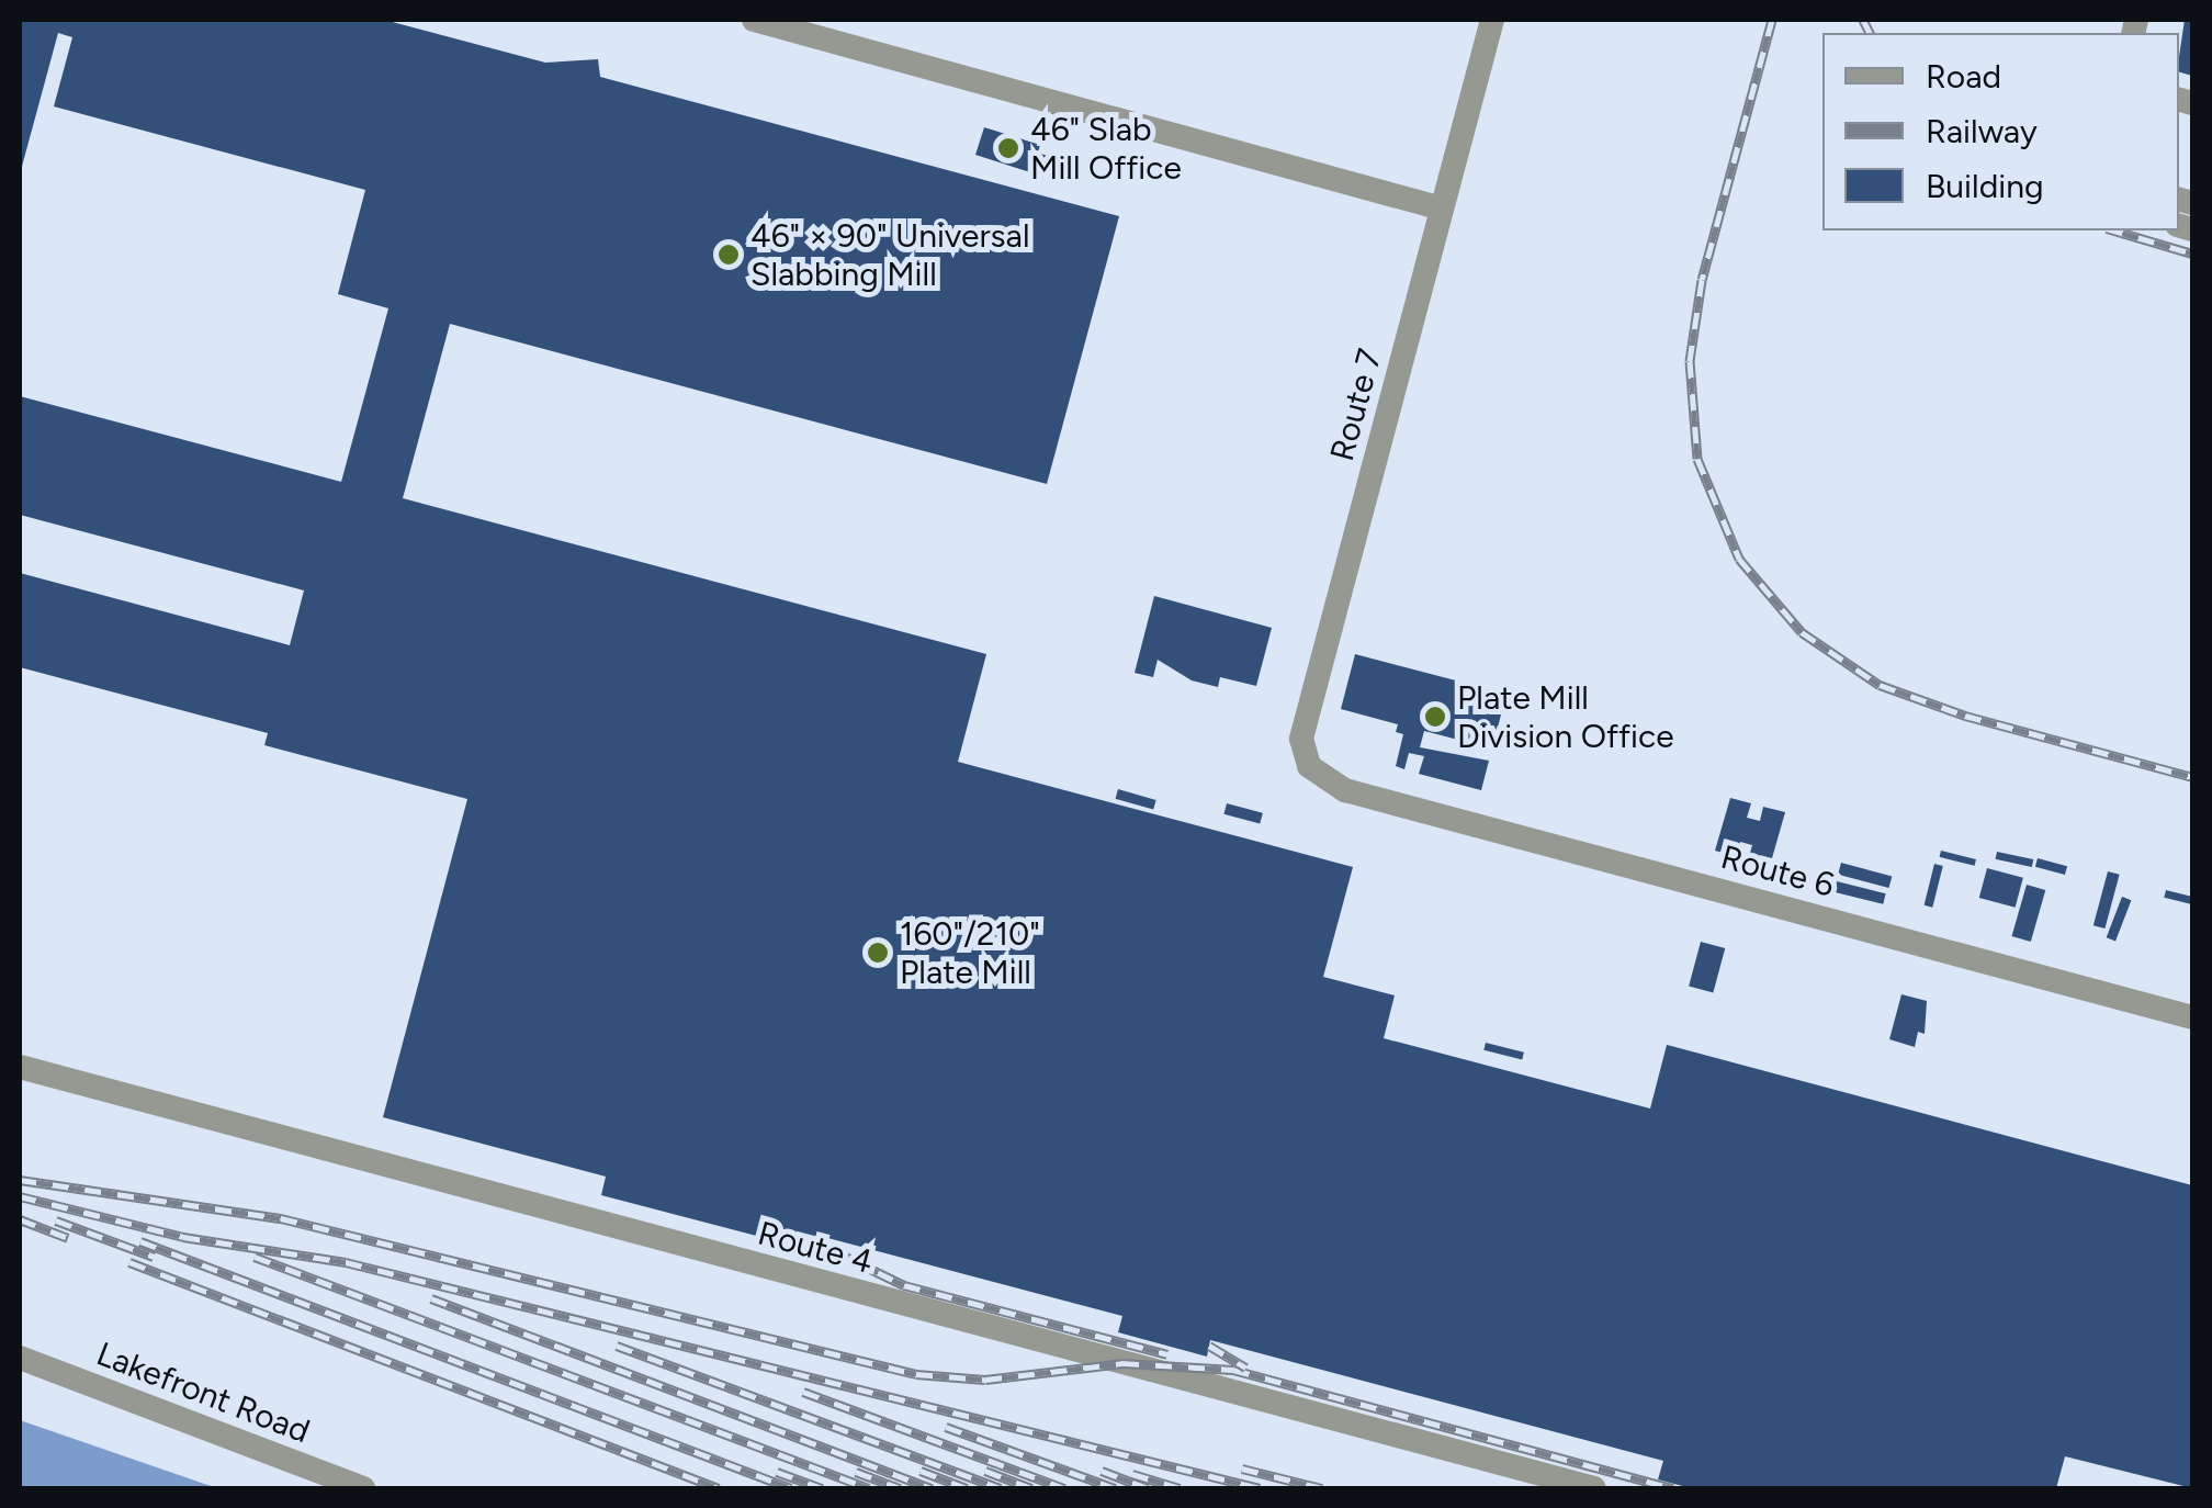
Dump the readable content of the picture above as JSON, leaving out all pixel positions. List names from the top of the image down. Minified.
{"streets":{"street":["Route 7","Route 6","Route 4","Lakefront Road"]},"crossings":[["Route 7","Route 6"]],"places":["46\" Slab Mill Office","46\" × 90\" Universal Slabbing Mill","Plate Mill Division Office","160\"/210\" Plate Mill"],"legend":["Road","Railway","Building"]}
